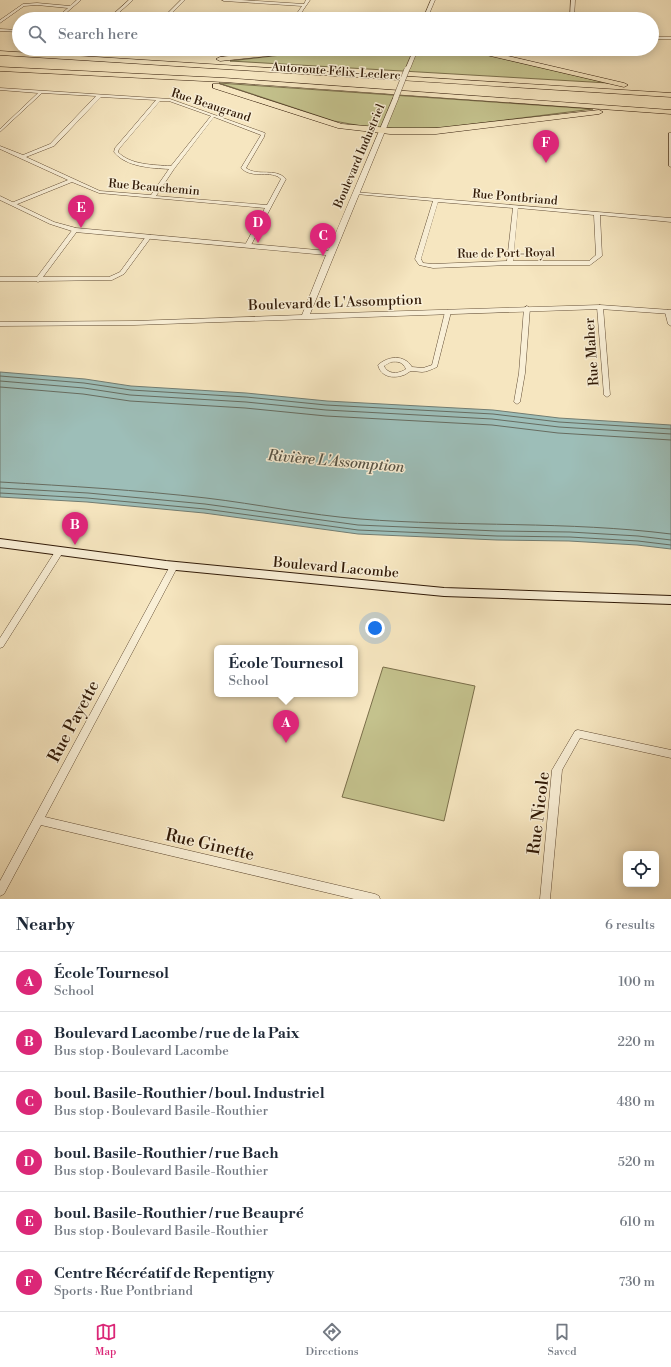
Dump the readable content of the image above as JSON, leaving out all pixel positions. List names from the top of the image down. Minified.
{"streets":{"highway":["Autoroute Félix-Leclerc"],"main road":["Boulevard Lacombe"],"street":["Rue Beaugrand","Boulevard Industriel","Rue Beauchemin","Rue Pontbriand","Rue de Port-Royal","Boulevard de L'Assomption","Rue Maher","Rue Payette","Rue Nicole","Rue Ginette"]},"crossings":[["Rue Beaugrand","Rue Beauchemin"],["Boulevard Industriel","Rue Pontbriand"],["Boulevard Industriel","Boulevard de L'Assomption"],["Rue Pontbriand","Rue de Port-Royal"],["Boulevard de L'Assomption","Rue Maher"],["Boulevard Lacombe","Rue Payette"],["Rue Payette","Rue Ginette"]],"water":["Rivière L'Assomption"],"page":{"search":"Search here","pins":["F","E","D","C","B","A"],"popup":["École Tournesol","School"],"heading":["Nearby","6 results"],"list":[{"mark":"A","name":"École Tournesol","note":"School","value":"100 m"},{"mark":"B","name":"Boulevard Lacombe / rue de la Paix","note":"Bus stop · Boulevard Lacombe","value":"220 m"},{"mark":"C","name":"boul. Basile-Routhier / boul. Industriel","note":"Bus stop · Boulevard Basile-Routhier","value":"480 m"},{"mark":"D","name":"boul. Basile-Routhier / rue Bach","note":"Bus stop · Boulevard Basile-Routhier","value":"520 m"},{"mark":"E","name":"boul. Basile-Routhier / rue Beaupré","note":"Bus stop · Boulevard Basile-Routhier","value":"610 m"},{"mark":"F","name":"Centre Récréatif de Repentigny","note":"Sports · Rue Pontbriand","value":"730 m"}],"nav":["Map","Directions","Saved"]}}
